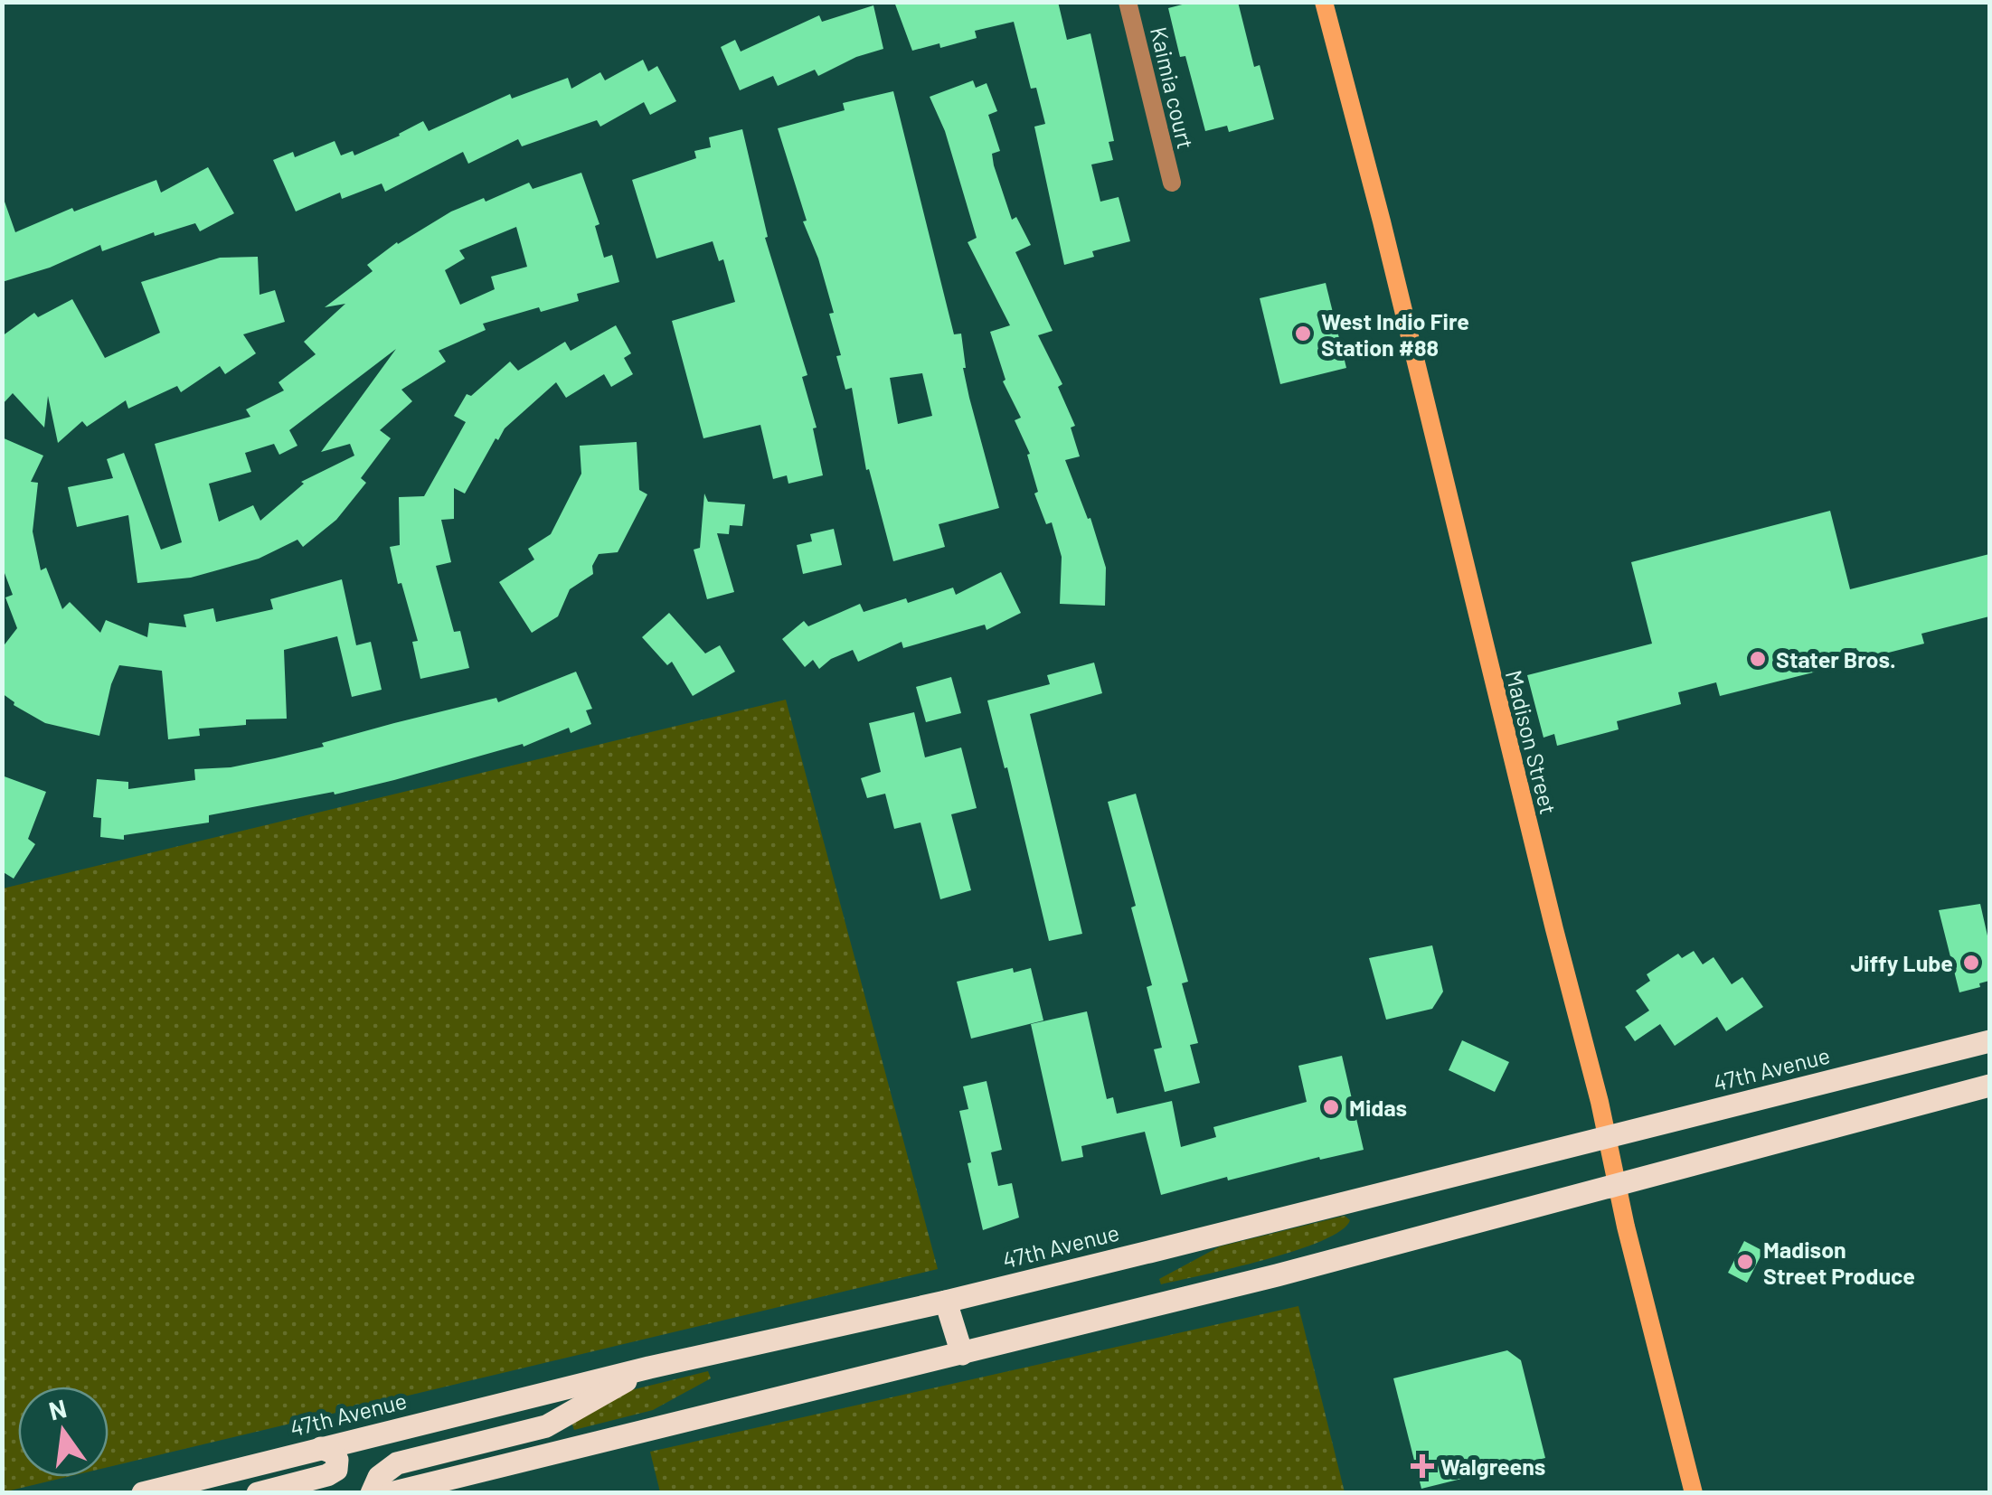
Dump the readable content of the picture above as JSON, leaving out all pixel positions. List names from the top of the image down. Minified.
{"streets":{"main road":["Madison Street","47th Avenue"],"street":["Kaimia court"]},"crossings":[["Madison Street","47th Avenue"]],"places":{"other":["West Indio Fire Station #88","Stater Bros.","Jiffy Lube","Midas","Madison Street Produce"],"health":["Walgreens"]},"north":"top"}
